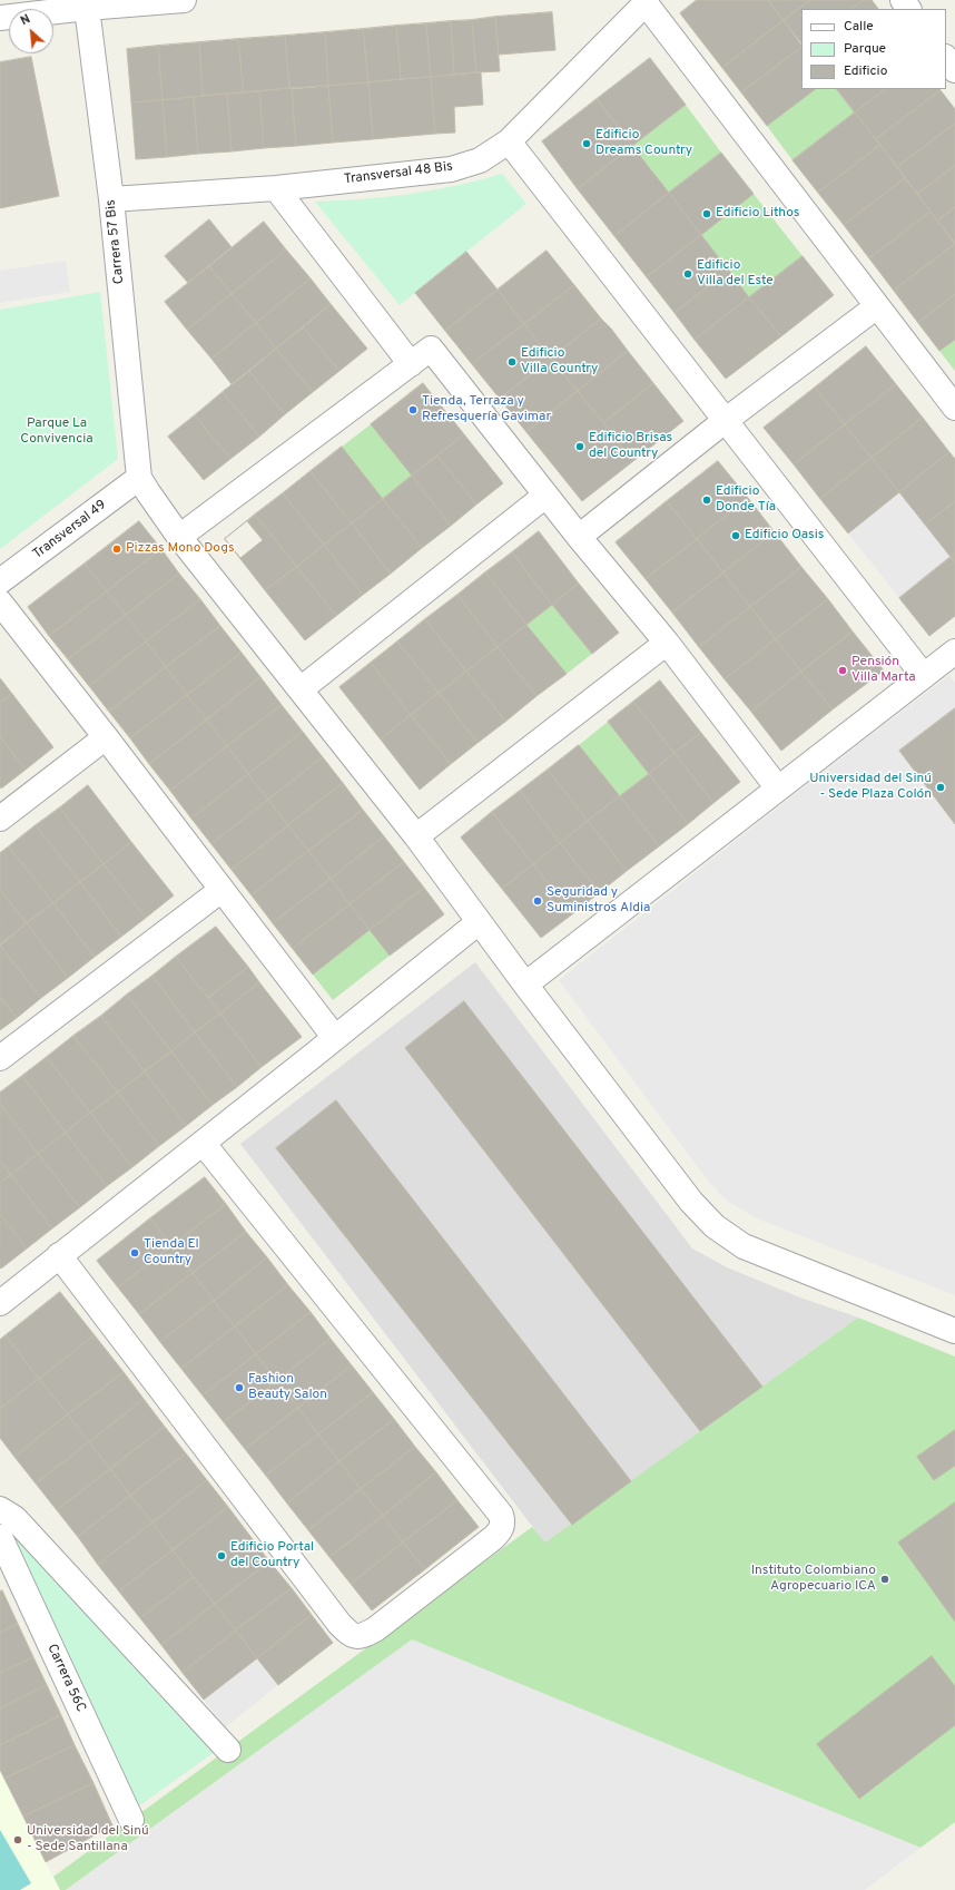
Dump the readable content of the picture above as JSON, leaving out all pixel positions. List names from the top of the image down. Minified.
{"streets":{"street":["Transversal 48 Bis","Carrera 57 Bis","Transversal 49","Carrera 56C"]},"crossings":[["Transversal 48 Bis","Carrera 57 Bis"],["Carrera 57 Bis","Transversal 49"]],"parks":["Parque La Convivencia"],"places":["Edificio Dreams Country","Edificio Lithos","Edificio Villa del Este","Edificio Villa Country","Tienda, Terraza y Refresquería Gavimar","Edificio Brisas del Country","Edificio Donde Tía","Edificio Oasis","Pizzas Mono Dogs","Pensión Villa Marta","Universidad del Sinú - Sede Plaza Colón","Seguridad y Suministros Aldia","Tienda El Country","Fashion Beauty Salon","Edificio Portal del Country","Instituto Colombiano Agropecuario ICA","Universidad del Sinú - Sede Santillana"],"legend":["Calle","Parque","Edificio"],"north":"top left"}
